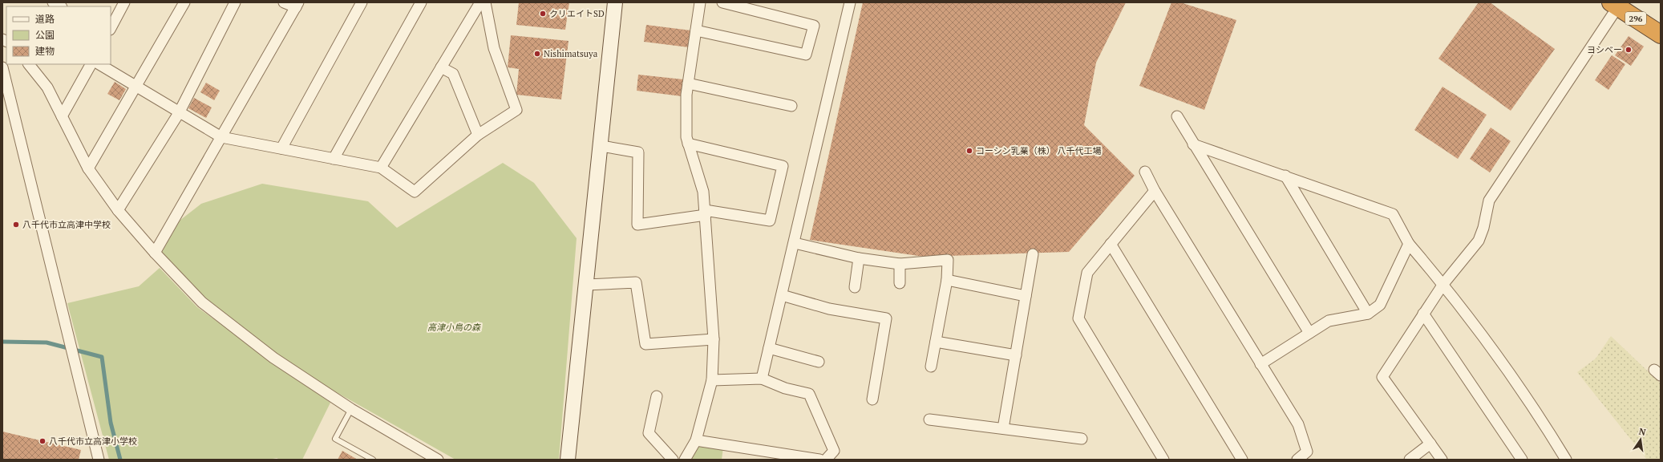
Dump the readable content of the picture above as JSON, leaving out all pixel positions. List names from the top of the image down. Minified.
{"streets":{"highway":["296"]},"parks":["高津小鳥の森"],"places":["クリエイトSD","ヨシベー","Nishimatsuya","コーシン乳業（株） 八千代工場","八千代市立高津中学校","八千代市立高津小学校"],"legend":["道路","公園","建物"],"north":"top"}
